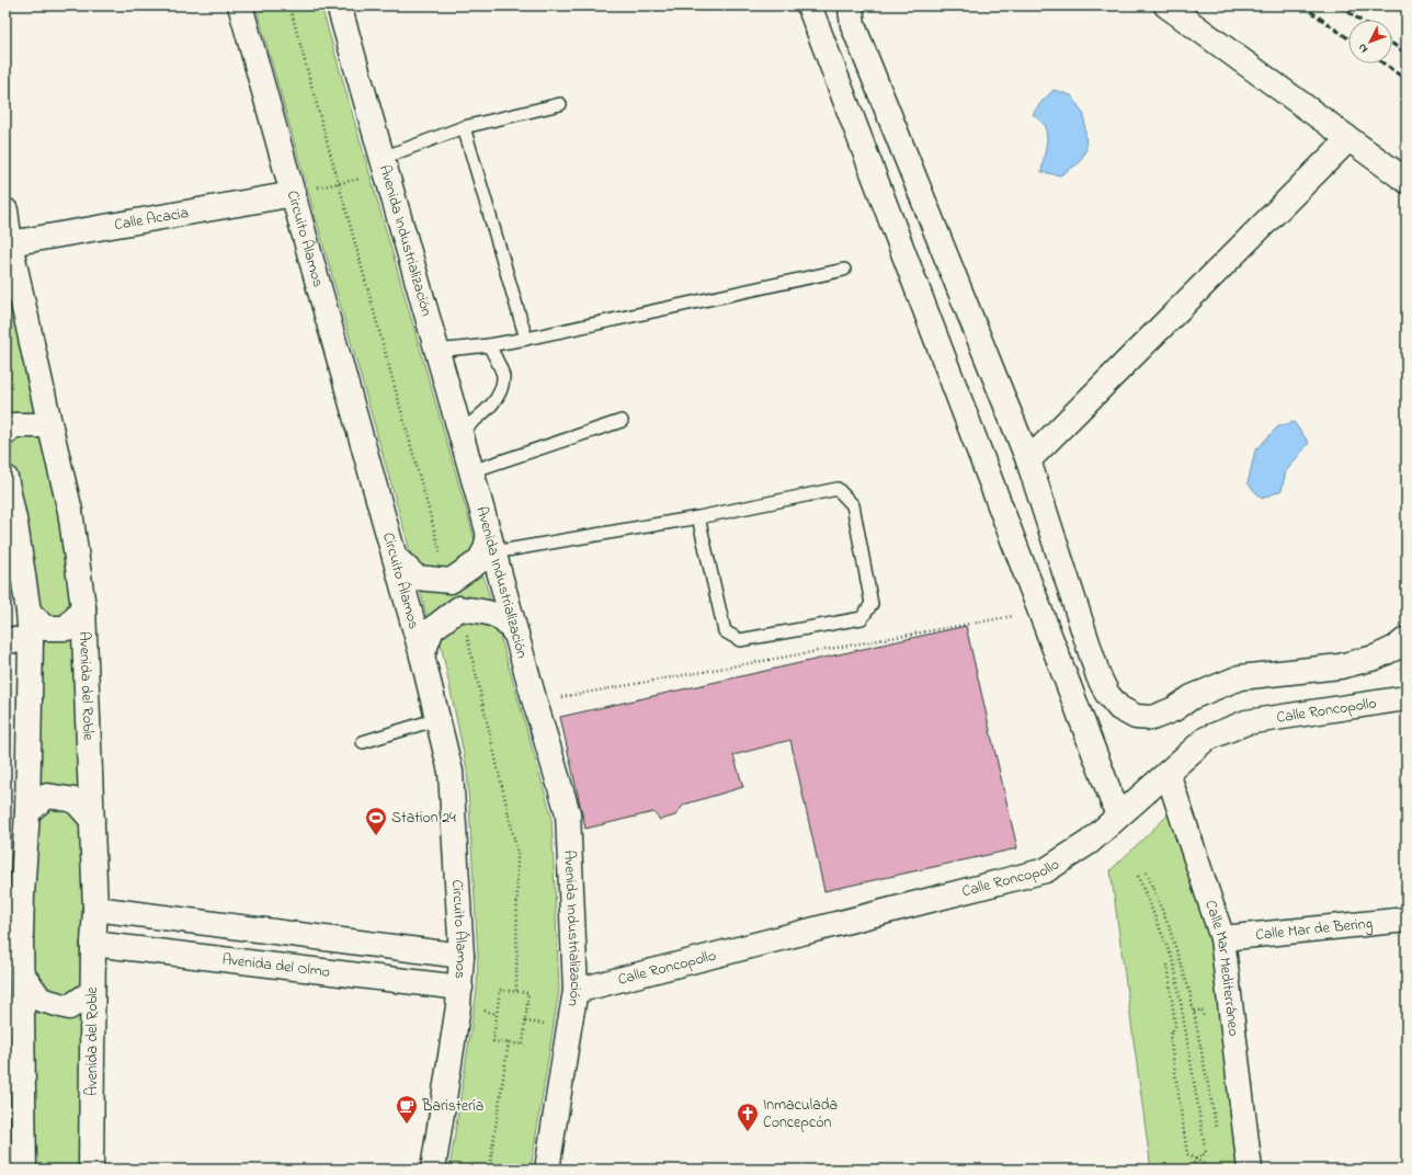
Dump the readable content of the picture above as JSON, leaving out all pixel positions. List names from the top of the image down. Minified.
{"streets":{"street":["Calle Acacia","Circuito Álamos","Avenida Industrialización","Avenida del Roble","Calle Roncopollo","Calle Mar de Bering","Avenida del Olmo","Calle Mar Mediterráneo"]},"crossings":[["Calle Acacia","Circuito Álamos"],["Calle Acacia","Avenida del Roble"],["Circuito Álamos","Avenida del Olmo"],["Avenida Industrialización","Calle Roncopollo"],["Avenida del Roble","Avenida del Olmo"],["Calle Roncopollo","Calle Mar Mediterráneo"],["Calle Mar de Bering","Calle Mar Mediterráneo"]],"places":{"sports":["Station 24"],"cafe":["Baristería"],"church":["Inmaculada Concepcón"]},"north":"bottom left"}
